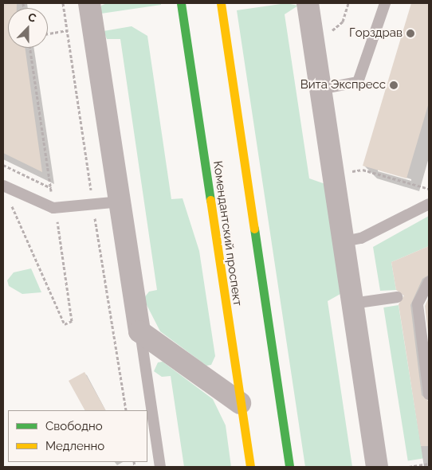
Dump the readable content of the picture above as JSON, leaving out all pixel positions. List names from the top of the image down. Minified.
{"streets":{"main road":["Комендантский проспект"]},"places":["Горздрав","Вита Экспресс"],"legend":["Свободно","Медленно"],"north":"top"}
